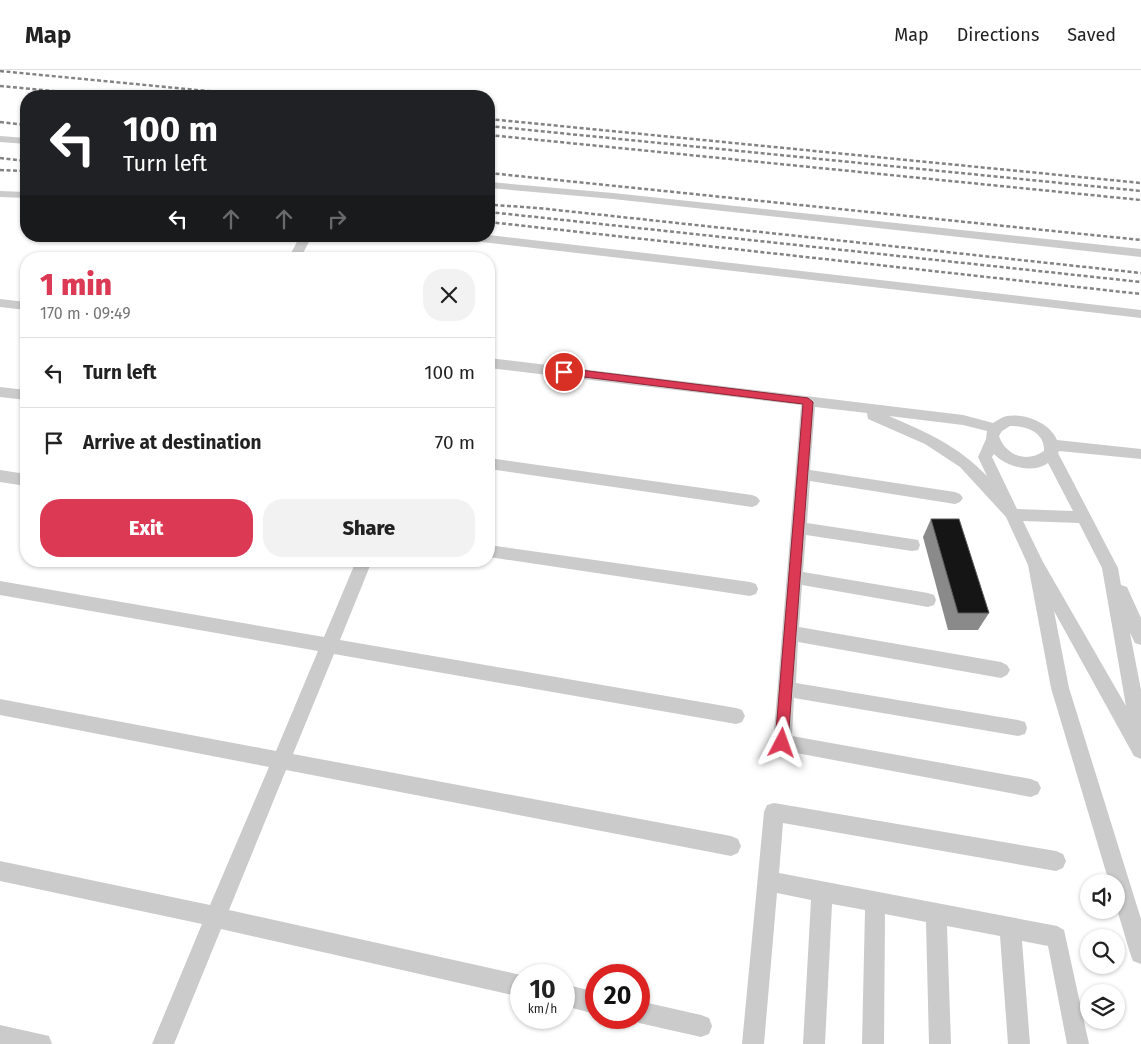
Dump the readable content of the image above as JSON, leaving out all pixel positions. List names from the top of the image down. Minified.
{"page":{"header":"Map","nav":["Map","Directions","Saved"],"turn":["100 m","Turn left"],"heading":["1 min","170 m · 09:49"],"list":[{"name":"Turn left","value":"100 m"},{"name":"Arrive at destination","value":"70 m"}],"buttons":["Exit","Share"],"speed":"10 km/h","limit":"20"}}
